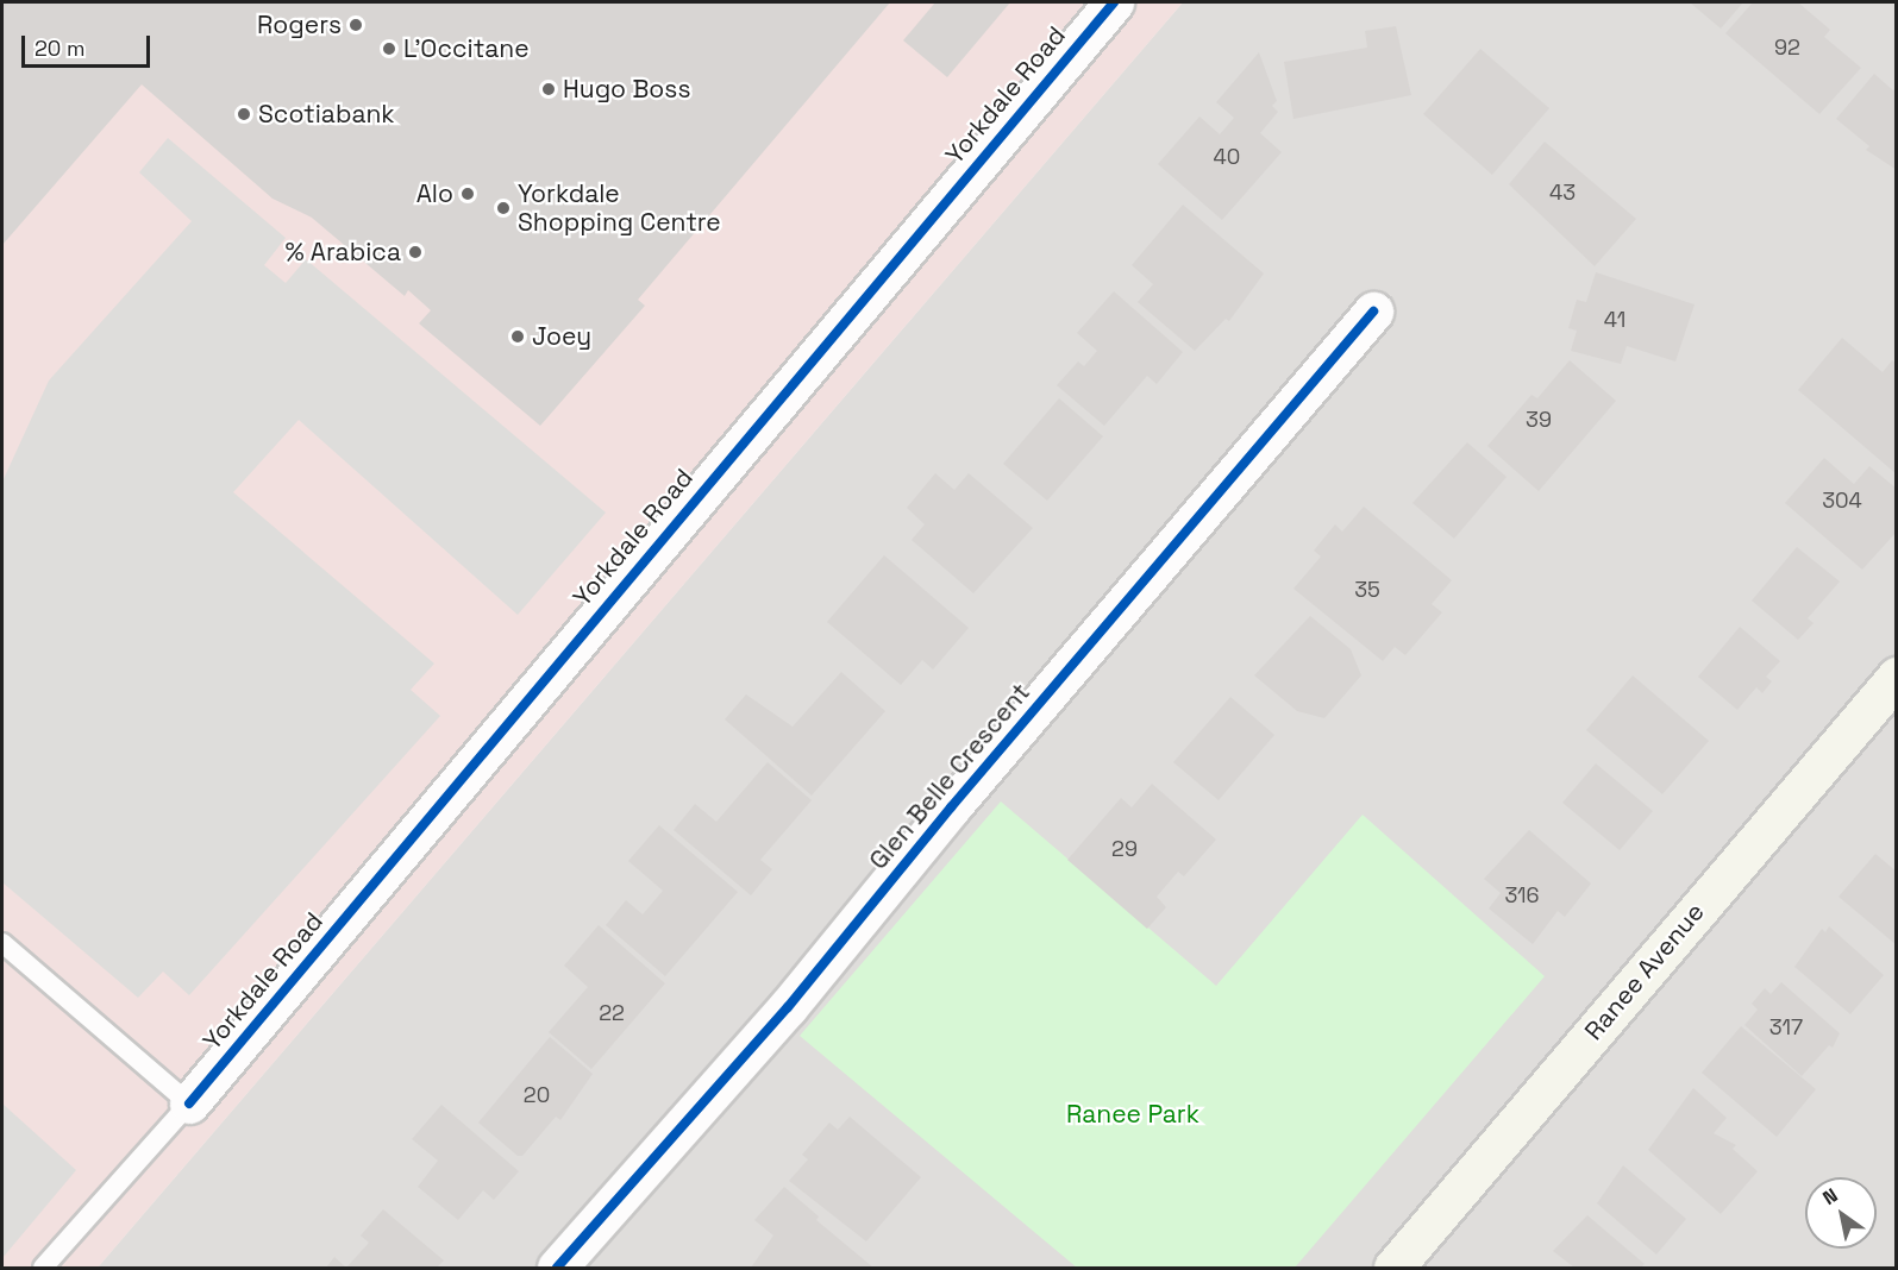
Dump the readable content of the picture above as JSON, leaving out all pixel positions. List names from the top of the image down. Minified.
{"streets":{"street":["Yorkdale Road","Glen Belle Crescent","Ranee Avenue"]},"parks":["Ranee Park"],"places":["Rogers","L'Occitane","Hugo Boss","Scotiabank","Alo","Yorkdale Shopping Centre","% Arabica","Joey"],"house_numbers":["92","40","43","41","39","304","35","29","316","22","317","20"],"scale_bar":"20 m","north":"top left"}
